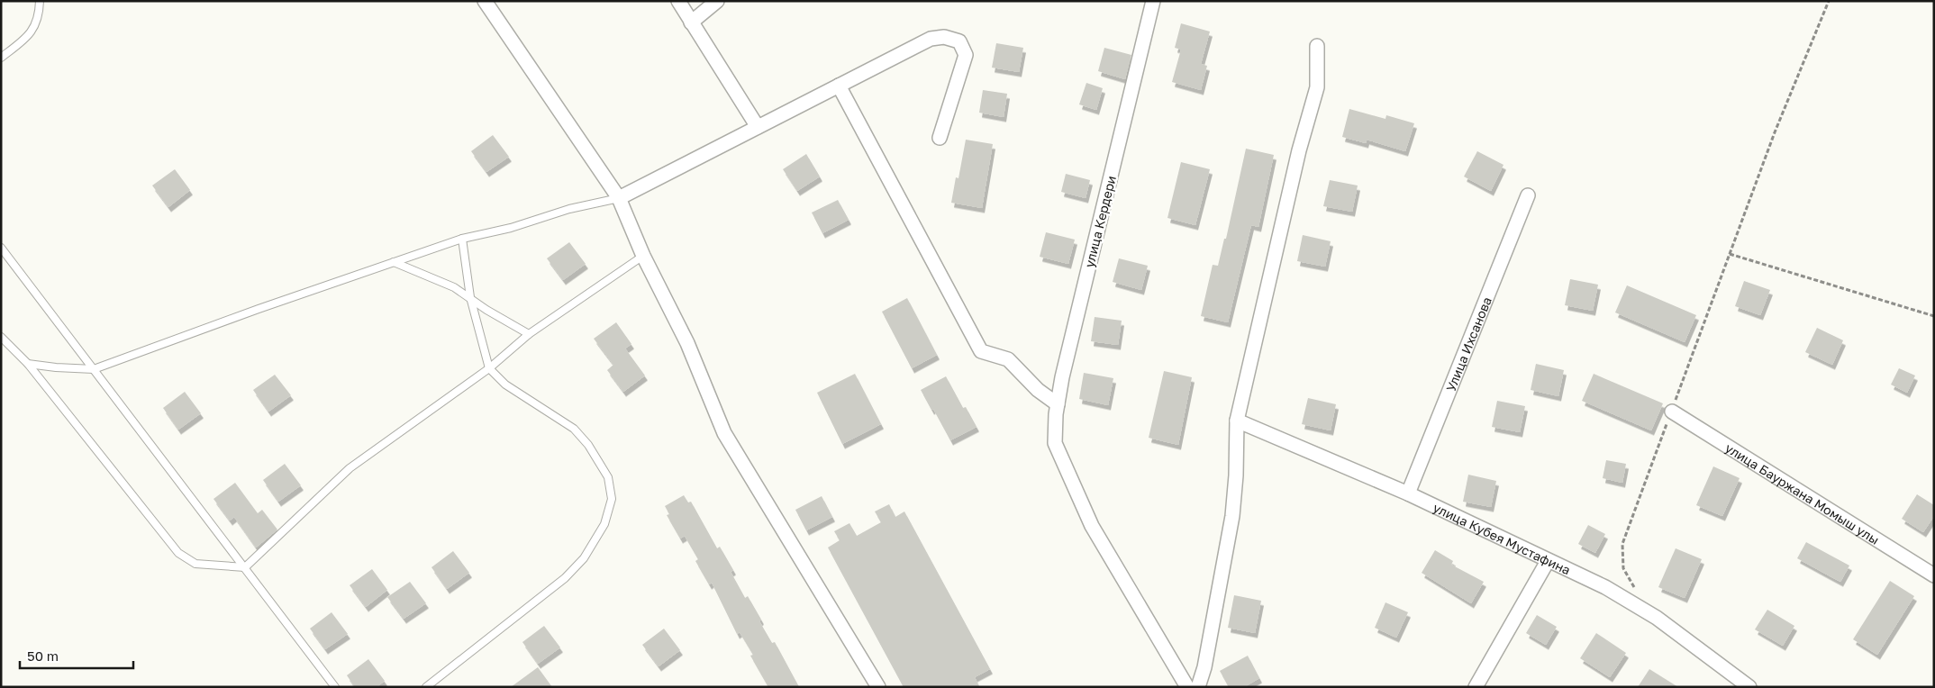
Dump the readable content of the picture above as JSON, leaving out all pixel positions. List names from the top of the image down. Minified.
{"streets":{"street":["улица Кердери","Улица Ихсанова","улица Бауржана Момыш улы","улица Кубея Мустафина"]},"crossings":[["Улица Ихсанова","улица Кубея Мустафина"]],"scale_bar":"50 m"}
